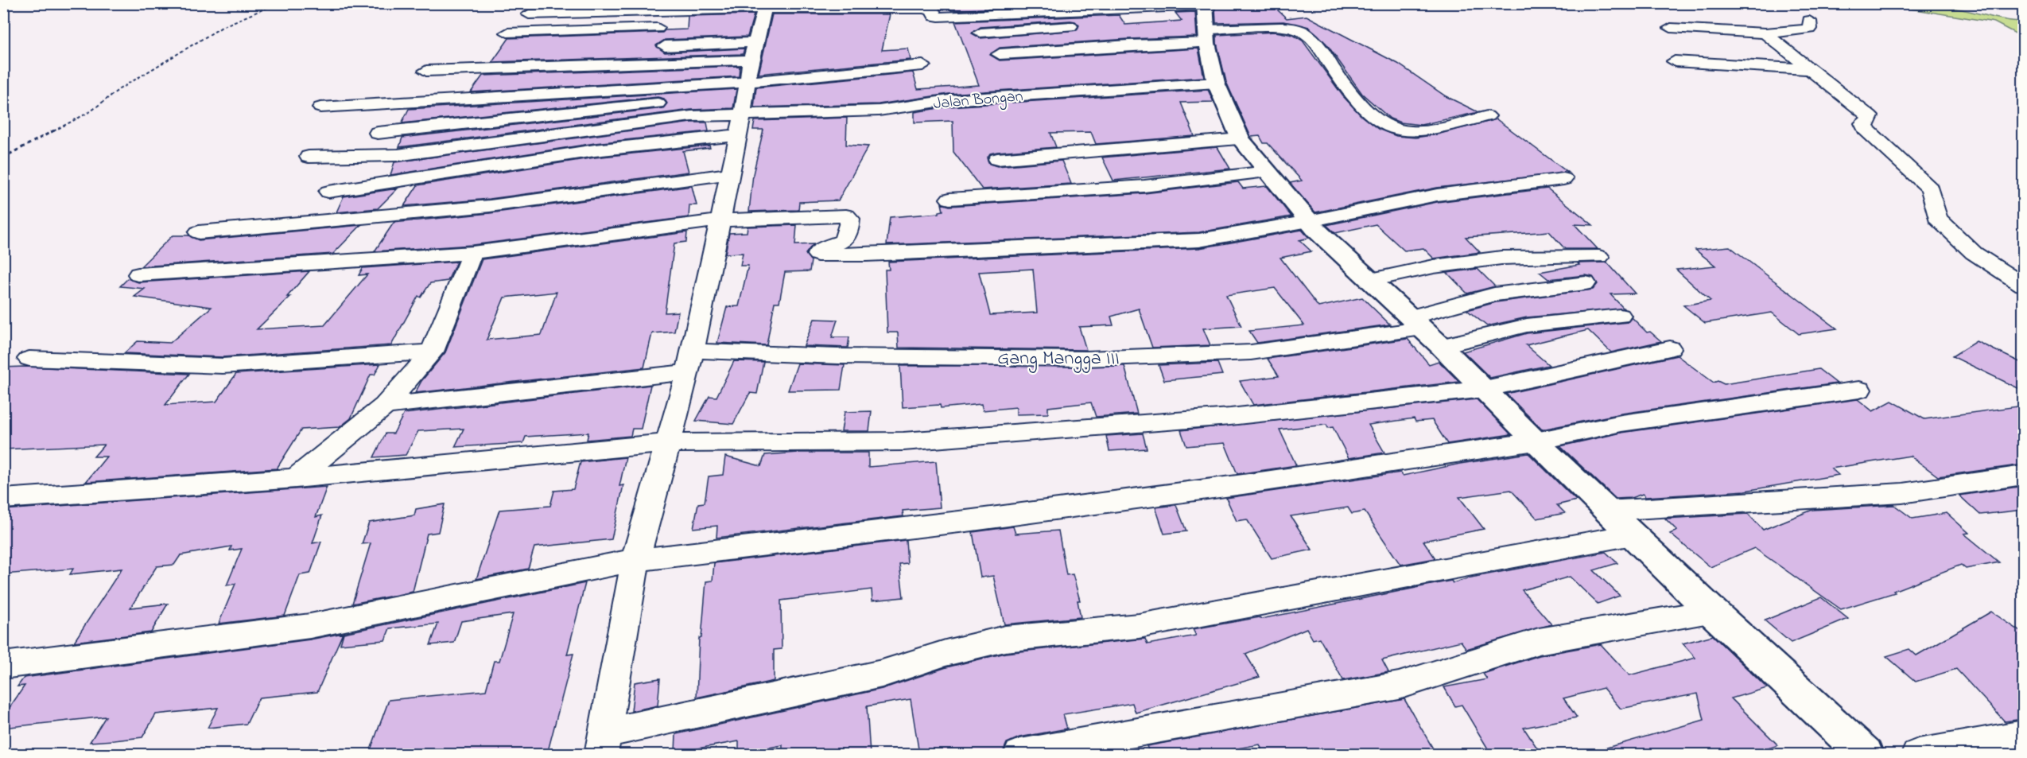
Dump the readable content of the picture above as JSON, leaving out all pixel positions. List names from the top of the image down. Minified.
{"streets":{"street":["Jalan Bongan","Gang Mangga III"]}}
